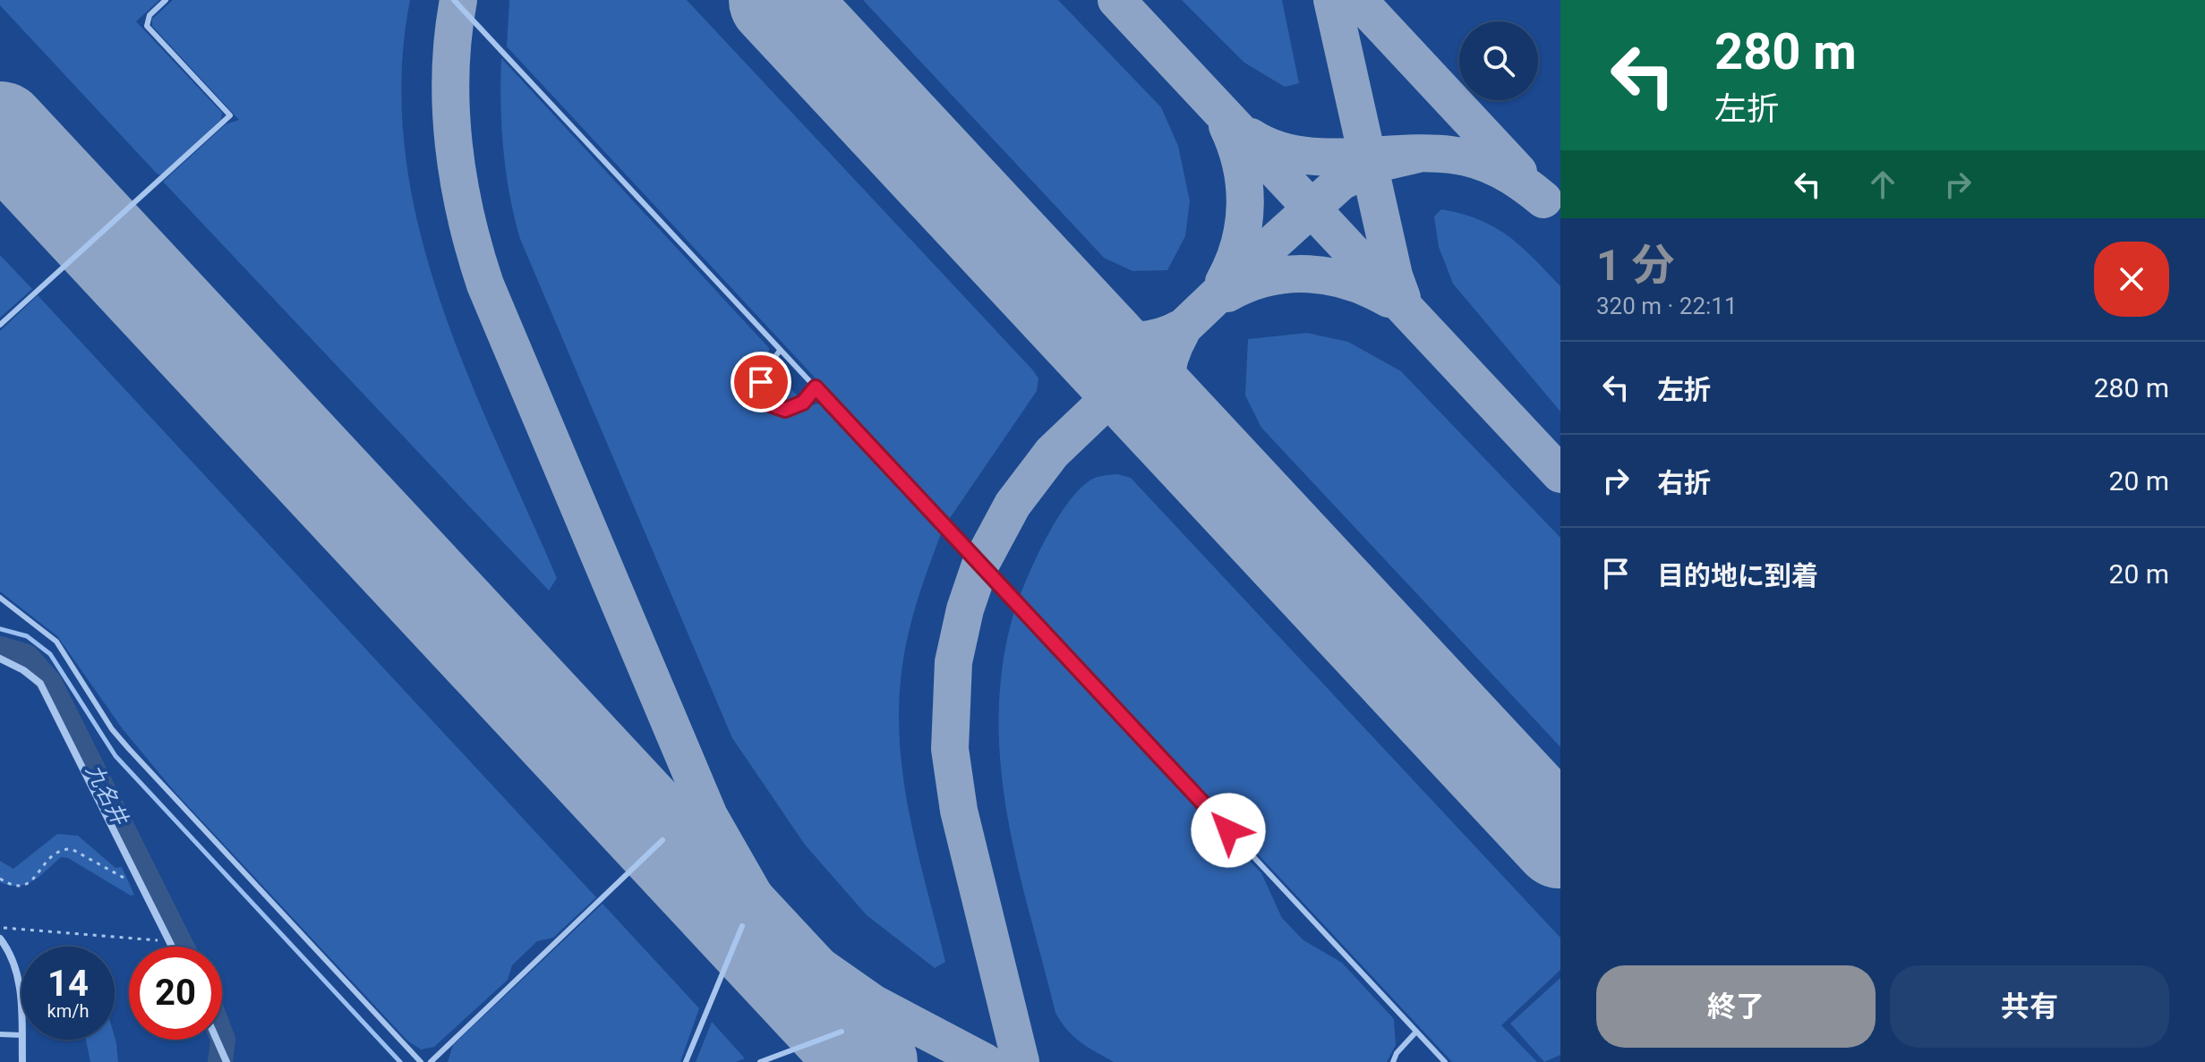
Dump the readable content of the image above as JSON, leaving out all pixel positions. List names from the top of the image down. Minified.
{"water":["九名井"],"page":{"turn":["280 m","左折"],"heading":["1 分","320 m · 22:11"],"list":[{"name":"左折","value":"280 m"},{"name":"右折","value":"20 m"},{"name":"目的地に到着","value":"20 m"}],"speed":"14 km/h","limit":"20","buttons":["終了","共有"]}}
